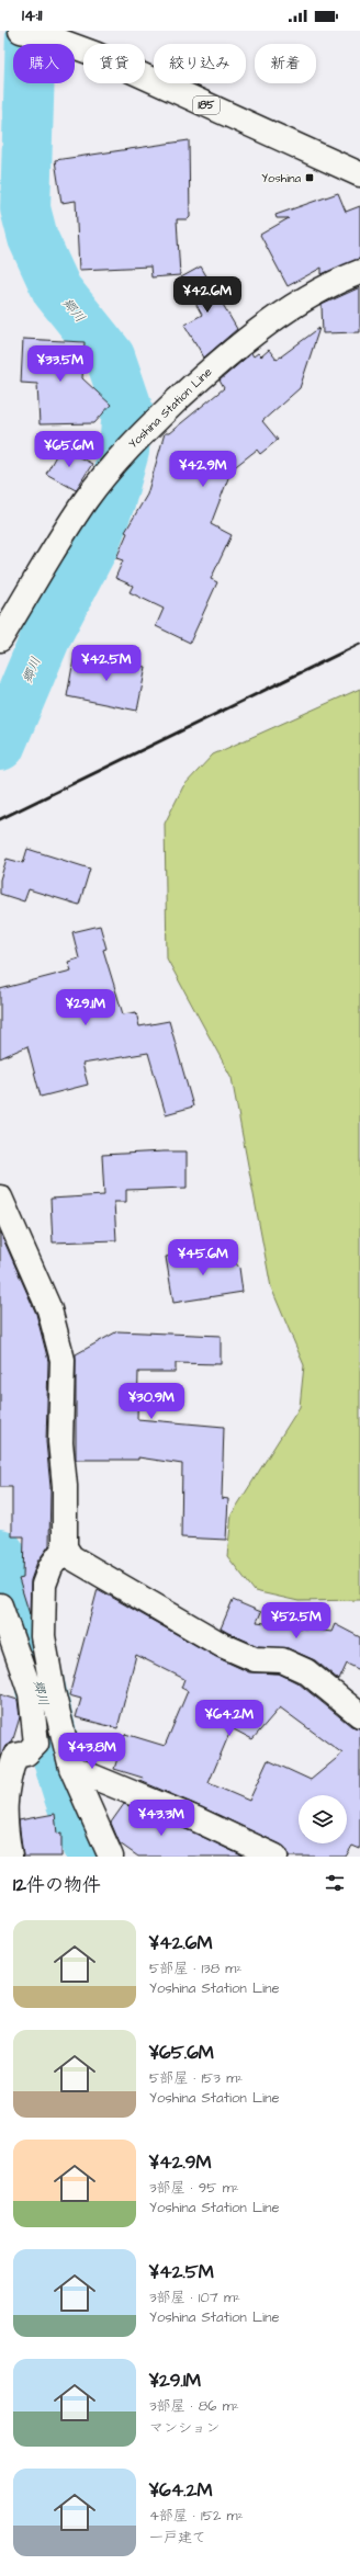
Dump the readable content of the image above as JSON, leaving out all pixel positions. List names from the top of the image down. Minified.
{"streets":{"main road":["185","Yoshina Station Line"]},"water":["郷川"],"places":{"transit":["Yoshina"]},"page":{"status":"14:11","chip":["購入","賃貸","絞り込み","新着"],"price":["¥42.6M","¥33.5M","¥65.6M","¥42.9M","¥42.5M","¥29.1M","¥45.6M","¥30.9M","¥52.5M","¥64.2M","¥43.8M","¥43.3M"],"heading":"12件の物件","list":[{"name":"¥42.6M","note":"5部屋 · 138 m² · Yoshina Station Line"},{"name":"¥65.6M","note":"5部屋 · 153 m² · Yoshina Station Line"},{"name":"¥42.9M","note":"3部屋 · 95 m² · Yoshina Station Line"},{"name":"¥42.5M","note":"3部屋 · 107 m² · Yoshina Station Line"},{"name":"¥29.1M","note":"3部屋 · 86 m² · マンション"},{"name":"¥64.2M","note":"4部屋 · 152 m² · 一戸建て"}]}}
